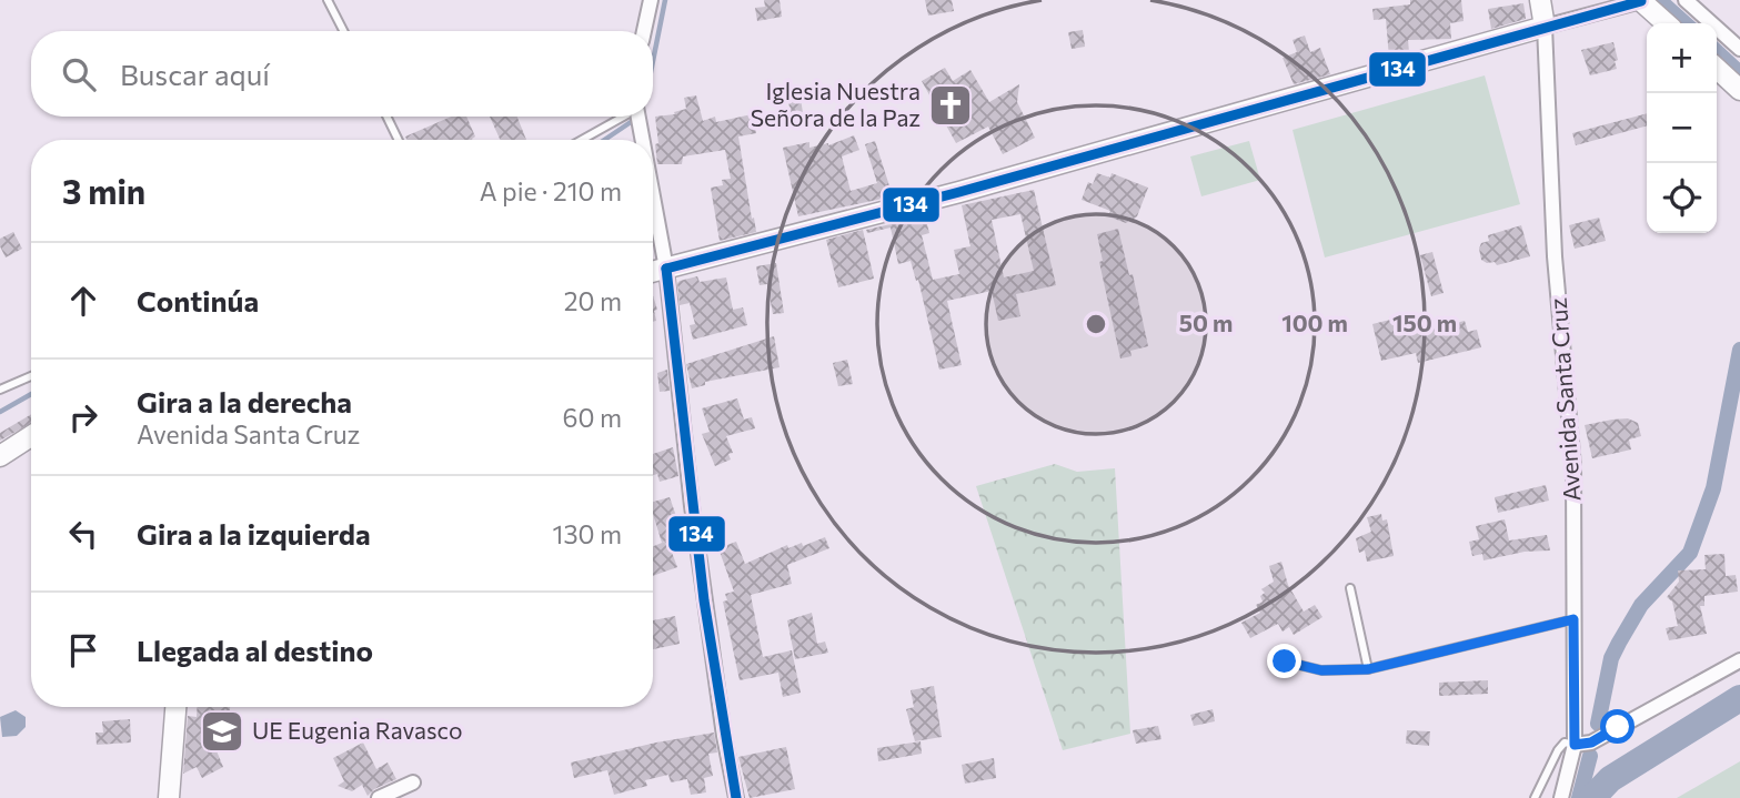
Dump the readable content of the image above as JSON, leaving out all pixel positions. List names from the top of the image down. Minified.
{"streets":{"main road":["Avenida Santa Cruz"]},"places":{"church":["Iglesia Nuestra Señora de la Paz"],"school or university":["UE Eugenia Ravasco"]},"lines":["transit line 134"],"page":{"map_buttons":["+","−"],"search":"Buscar aquí","heading":["3 min","A pie · 210 m"],"list":[["Continúa","20 m"],["Gira a la derecha","Avenida Santa Cruz","60 m"],["Gira a la izquierda","130 m"],"Llegada al destino"]},"rings":["50 m","100 m","150 m"]}
